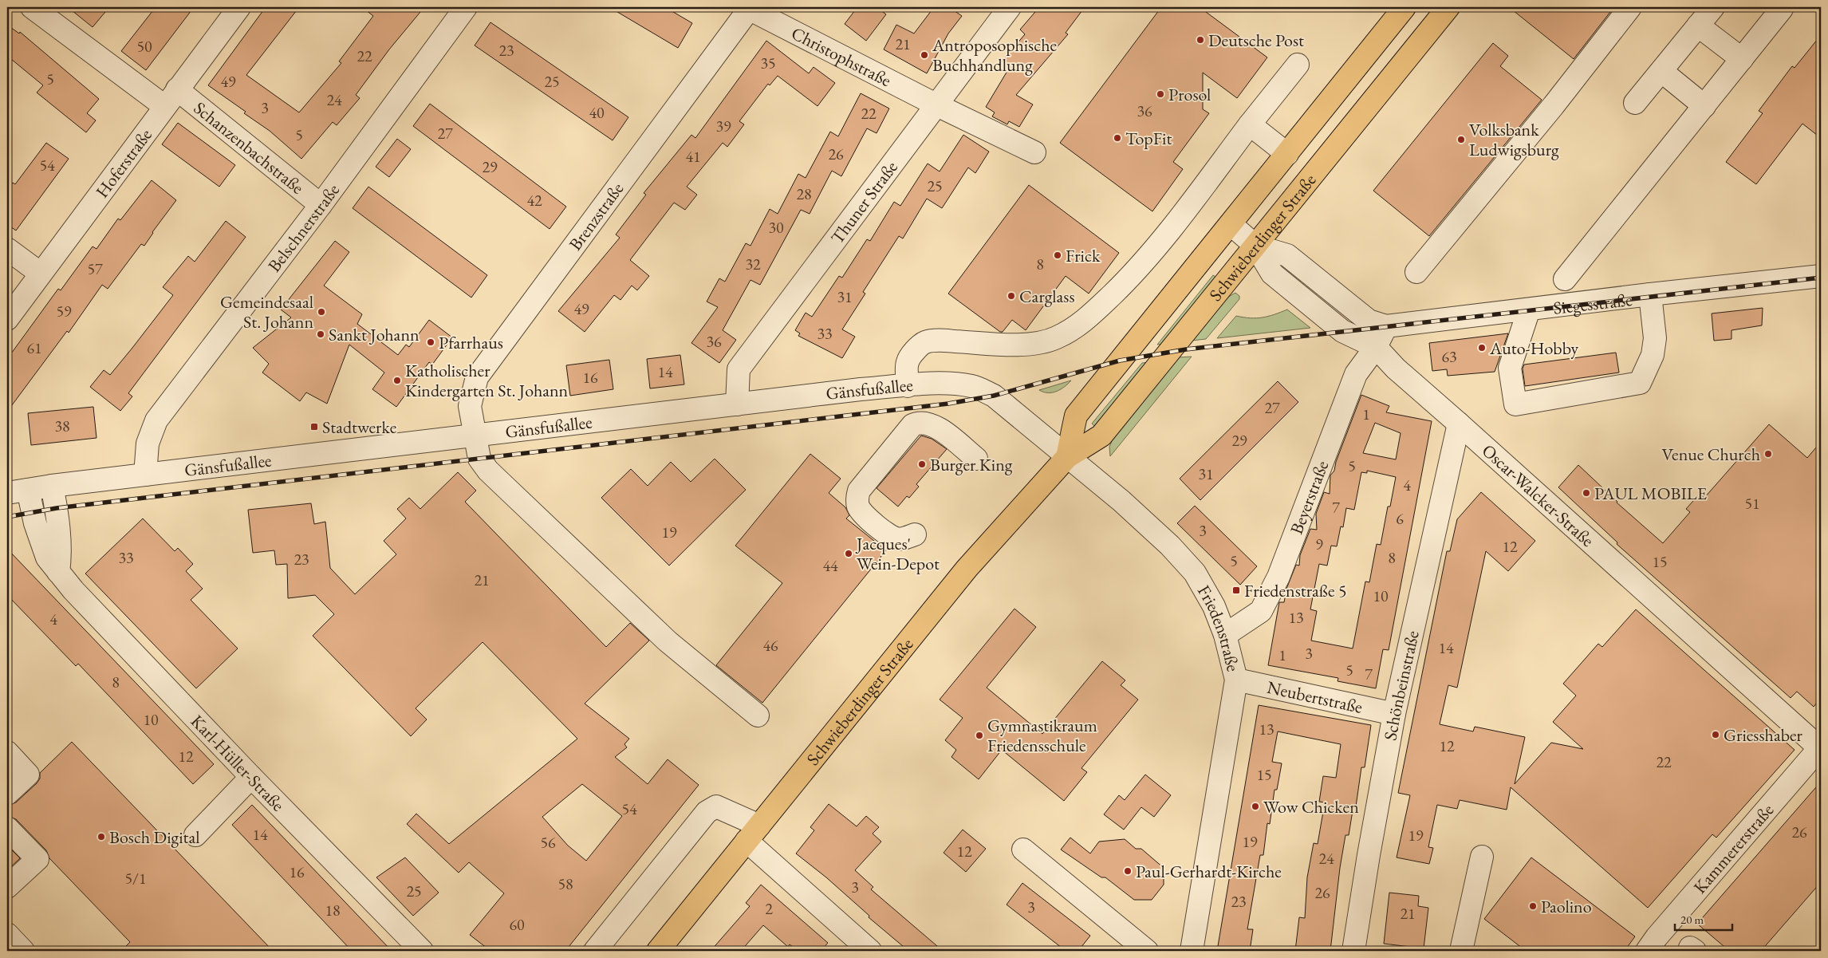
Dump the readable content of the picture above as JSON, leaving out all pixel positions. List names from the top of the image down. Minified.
{"streets":{"main road":["Schwieberdinger Straße"],"street":["Christophstraße","Schanzenbachstraße","Hoferstraße","Thuner Straße","Brenzstraße","Belschnerstraße","Siegesstraße","Gänsfußallee","Oscar-Walcker-Straße","Beyerstraße","Friedenstraße","Schönbeinstraße","Neubertstraße","Karl-Hüller-Straße","Kammererstraße"]},"crossings":[["Christophstraße","Thuner Straße"],["Christophstraße","Brenzstraße"],["Schanzenbachstraße","Hoferstraße"],["Schanzenbachstraße","Belschnerstraße"],["Thuner Straße","Gänsfußallee"],["Brenzstraße","Gänsfußallee"],["Belschnerstraße","Gänsfußallee"],["Schwieberdinger Straße","Gänsfußallee"],["Schwieberdinger Straße","Oscar-Walcker-Straße"],["Schwieberdinger Straße","Friedenstraße"],["Siegesstraße","Oscar-Walcker-Straße"],["Gänsfußallee","Friedenstraße"],["Gänsfußallee","Karl-Hüller-Straße"],["Oscar-Walcker-Straße","Beyerstraße"],["Oscar-Walcker-Straße","Schönbeinstraße"],["Oscar-Walcker-Straße","Kammererstraße"],["Beyerstraße","Friedenstraße"],["Friedenstraße","Neubertstraße"],["Schönbeinstraße","Neubertstraße"]],"places":{"other":["Deutsche Post","Antroposophische Buchhandlung","Prosol","TopFit","Volksbank Ludwigsburg","Frick","Carglass","Gemeindesaal St. Johann","Sankt Johann","Pfarrhaus","Auto-Hobby","Katholischer Kindergarten St. Johann","Venue Church","Burger King","PAUL MOBILE","Jacques' Wein-Depot","Griesshaber","Gymnastikraum Friedensschule","Wow Chicken","Bosch Digital","Paul-Gerhardt-Kirche","Paolino"],"transit":["Stadtwerke","Friedenstraße 5"]},"house_numbers":["21","50","23","22","35","5","49","25","24","3","36","40","22","39","27","5","26","41","54","29","25","28","42","30","32","8","57","31","49","59","33","36","61","63","14","16","27","1","38","29","5","31","4","51","7","6","3","19","9","12","33","8","23","5","15","44","21","10","13","4","46","14","3","1","5","7","8","10","13","12","12","22","15","54","26","14","19","19","56","12","24","16","5/1","58","3","25","26","23","3","2","18","21","60"],"scale_bar":"20 m"}
